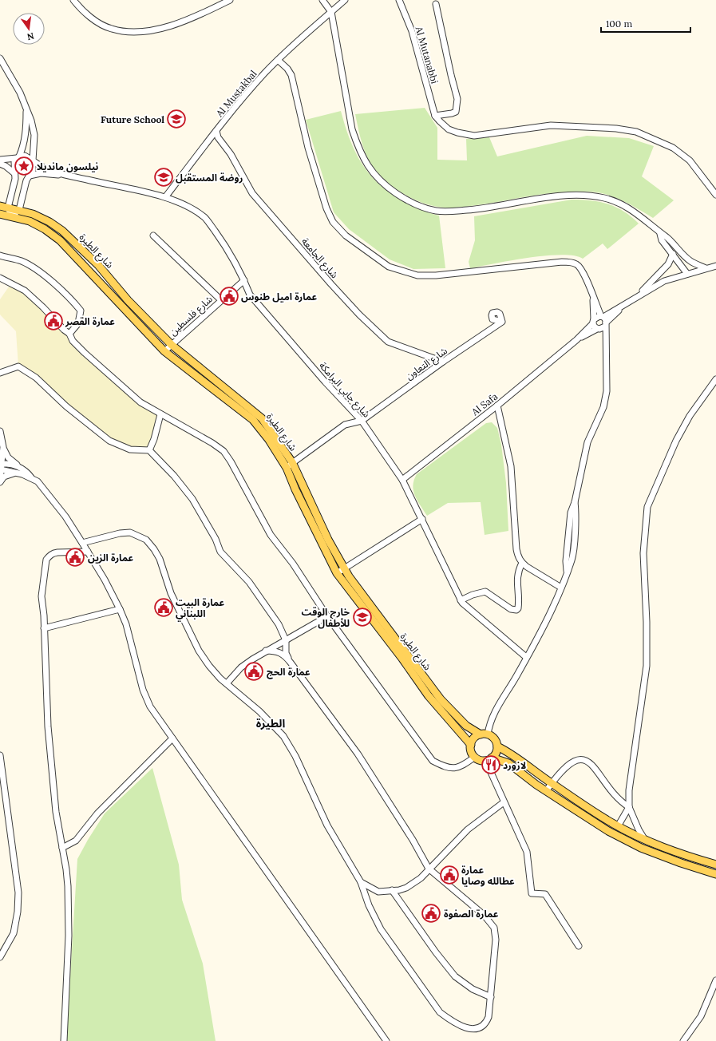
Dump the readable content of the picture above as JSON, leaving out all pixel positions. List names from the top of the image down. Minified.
{"streets":{"main road":["شارع الطيرة"],"street":["Al Mutanabbi","Al Mustakbal","شارع الجامعة","شارع فلسطين","شارع التعاون","شارع جابي البرامكة","Al Safa"]},"crossings":[["Al Mustakbal","شارع الجامعة"],["Al Mustakbal","شارع جابي البرامكة"],["شارع الطيرة","شارع فلسطين"],["شارع الجامعة","شارع التعاون"],["شارع فلسطين","شارع جابي البرامكة"],["شارع التعاون","شارع جابي البرامكة"],["شارع جابي البرامكة","Al Safa"]],"districts":["الطيرة"],"places":{"school or university":["Future School","روضة المستقبل","خارج الوقت للأطفال"],"place":["نيلسون مانديلا"],"public building":["عمارة اميل طنوس","عمارة القصر","عمارة الزين","عمارة البيت اللبناني","عمارة الحج","عمارة عطالله وصايا","عمارة الصفوة"],"restaurant":["لازورد"]},"scale_bar":"100 m","north":"bottom"}
